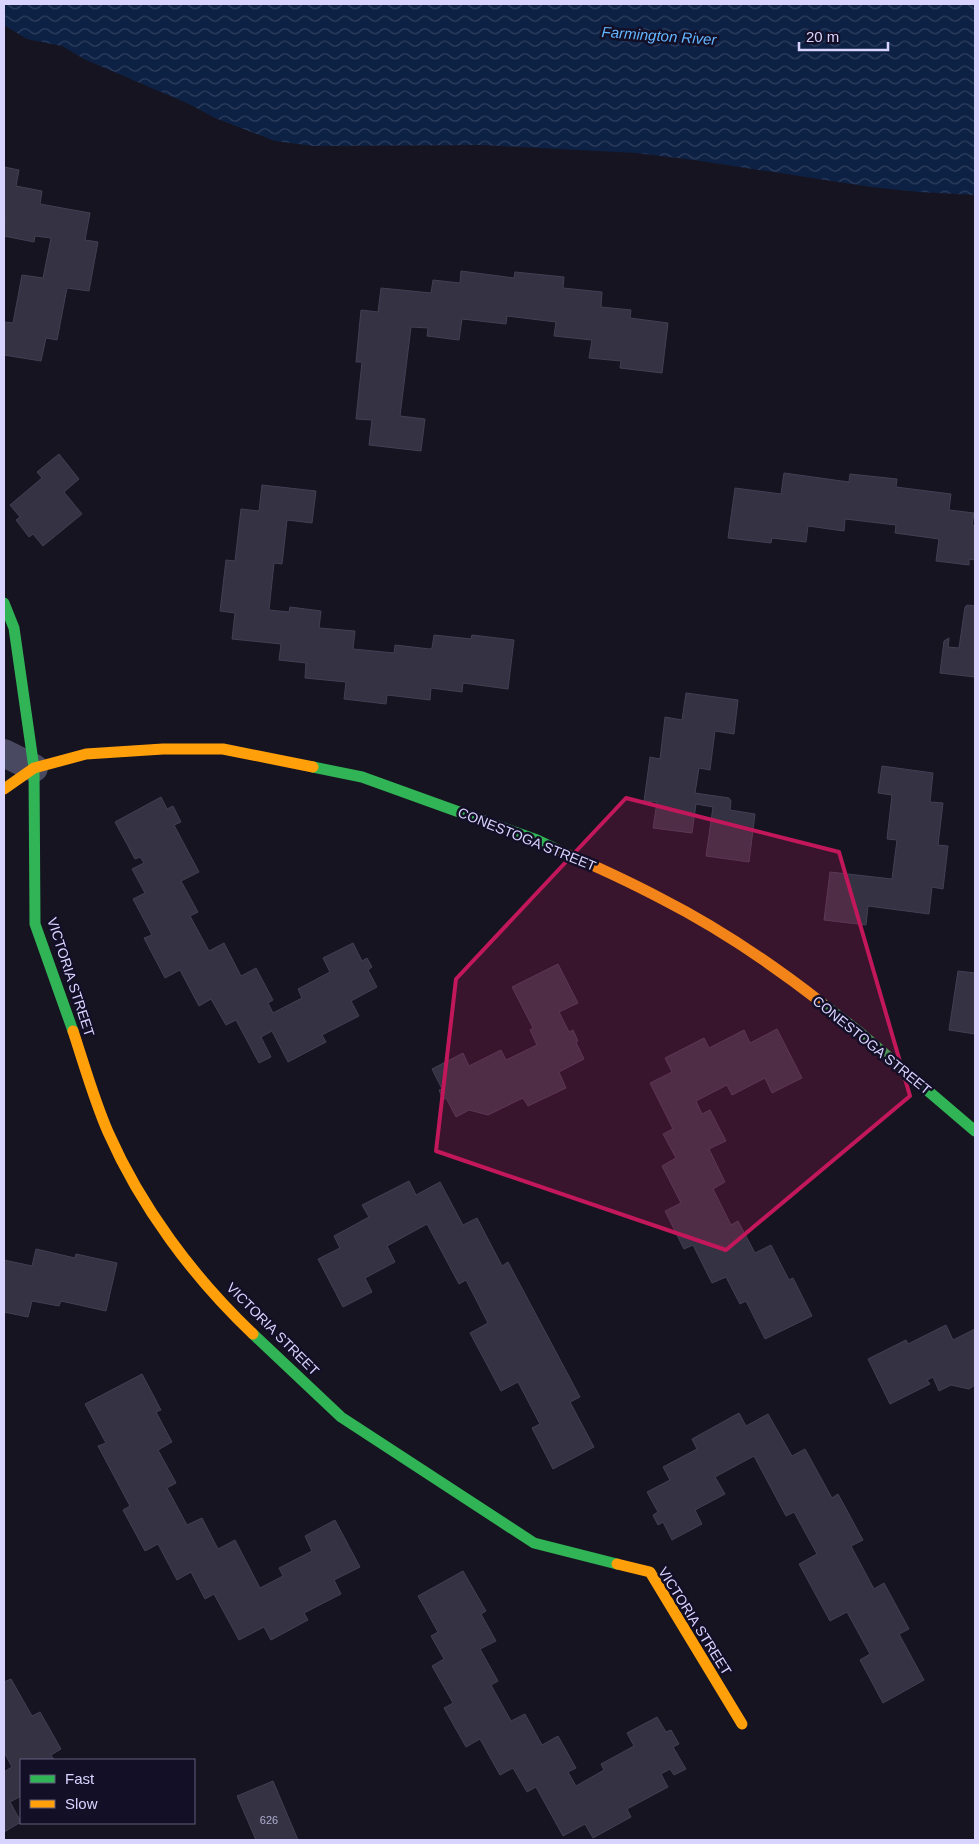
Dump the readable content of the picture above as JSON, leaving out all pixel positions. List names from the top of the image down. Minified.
{"streets":{"street":["CONESTOGA STREET","VICTORIA STREET"]},"crossings":[["CONESTOGA STREET","VICTORIA STREET"]],"water":["Farmington River"],"house_numbers":["626"],"legend":["Fast","Slow"],"scale_bar":"20 m"}
